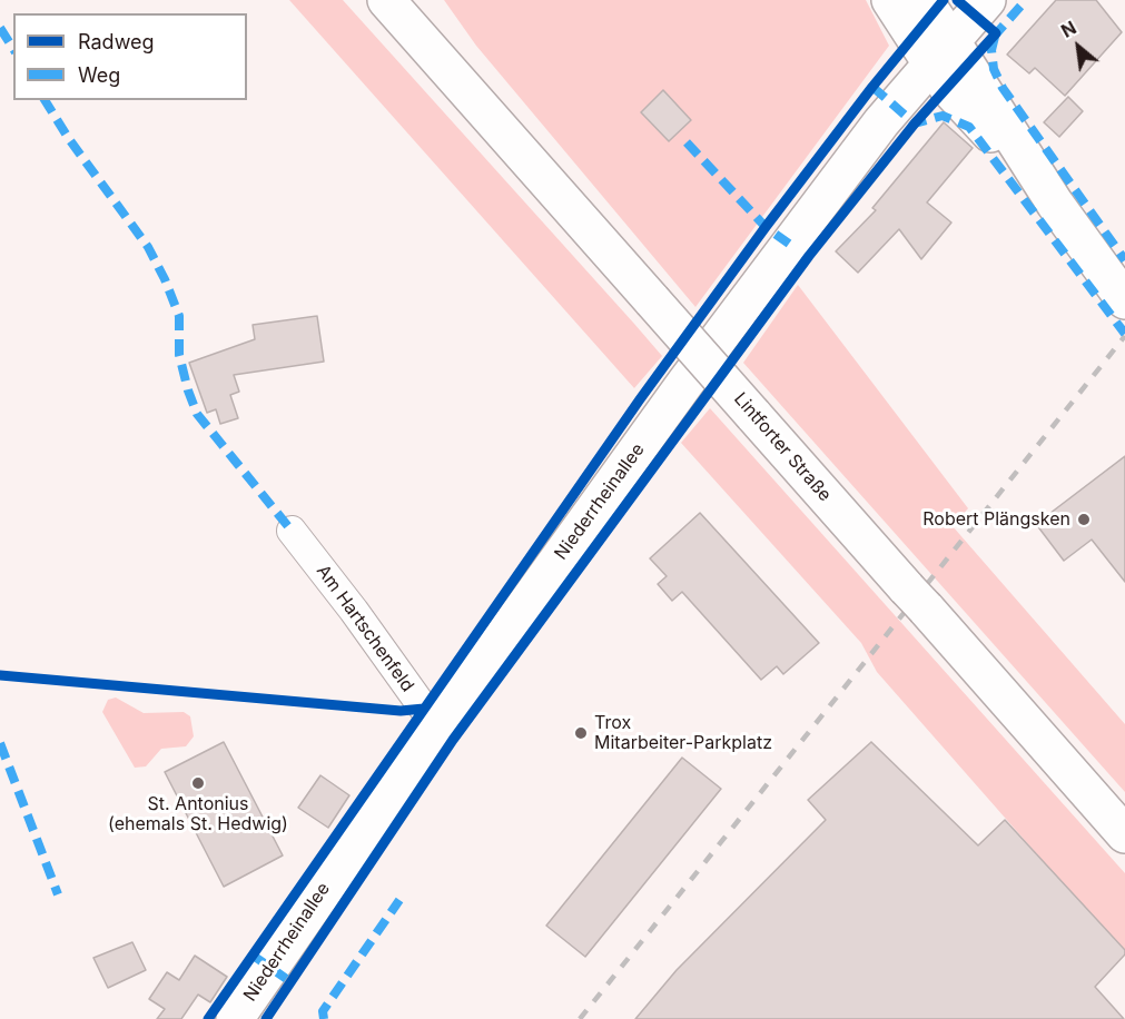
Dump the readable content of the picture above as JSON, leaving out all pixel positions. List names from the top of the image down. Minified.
{"streets":{"main road":["Lintforter Straße","Niederrheinallee"],"street":["Am Hartschenfeld"]},"crossings":[["Niederrheinallee","Am Hartschenfeld"]],"places":["Robert Plängsken","Trox Mitarbeiter-Parkplatz","St. Antonius (ehemals St. Hedwig)"],"legend":["Radweg","Weg"],"north":"top left"}
